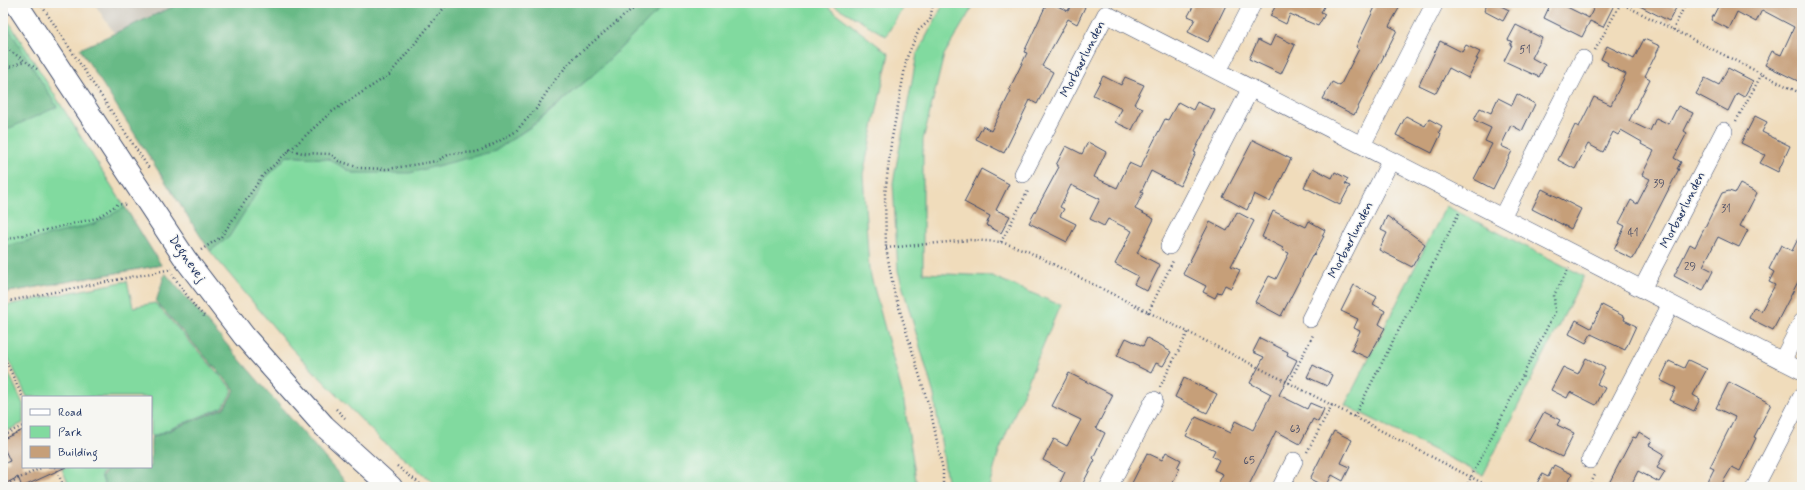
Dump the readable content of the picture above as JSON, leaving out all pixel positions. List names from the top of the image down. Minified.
{"streets":{"street":["Morbærlunden","Degnevej"]},"house_numbers":["51","39","31","41","29","63","65"],"legend":["Road","Park","Building"]}
